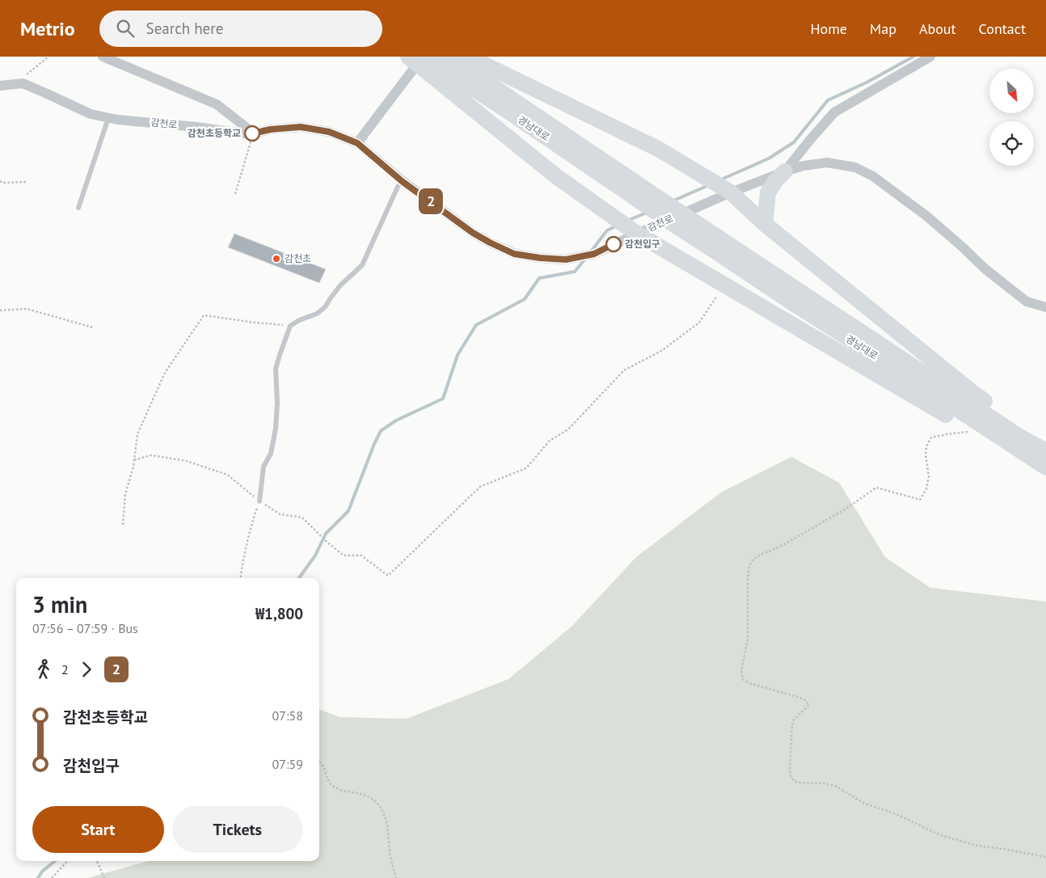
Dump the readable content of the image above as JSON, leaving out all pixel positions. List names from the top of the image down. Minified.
{"streets":{"highway":["경남대로"],"street":["감천로"]},"places":["감천초등학교","감천입구","감천초"],"lines":["bus line 2"],"north":"bottom right","page":{"header":"Metrio","search":"Search here","nav":["Home","Map","About","Contact"],"on_map":"2","heading":["3 min","07:56 – 07:59 · Bus","₩1,800"],"legs":["2","2"],"list":[{"name":"감천초등학교","value":"07:58"},{"name":"감천입구","value":"07:59"}],"buttons":["Start","Tickets"]}}
